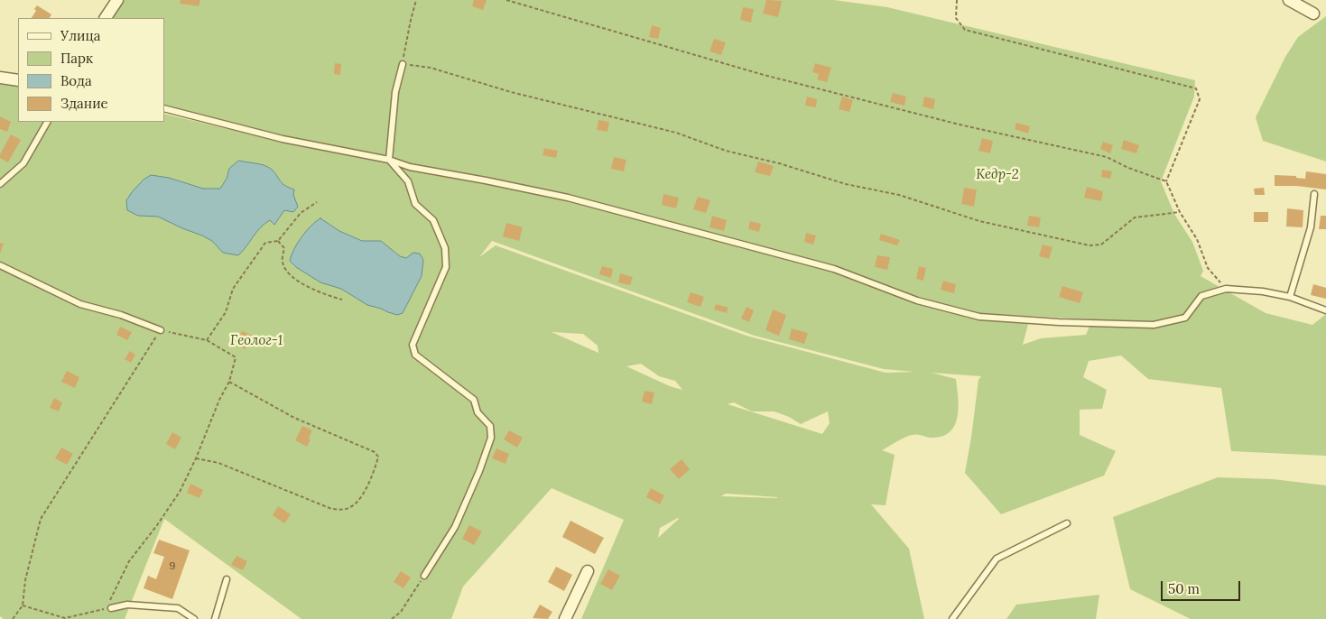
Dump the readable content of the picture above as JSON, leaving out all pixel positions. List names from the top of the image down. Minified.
{"parks":["Кедр-2","Геолог-1"],"house_numbers":["9"],"legend":["Улица","Парк","Вода","Здание"],"scale_bar":"50 m"}
